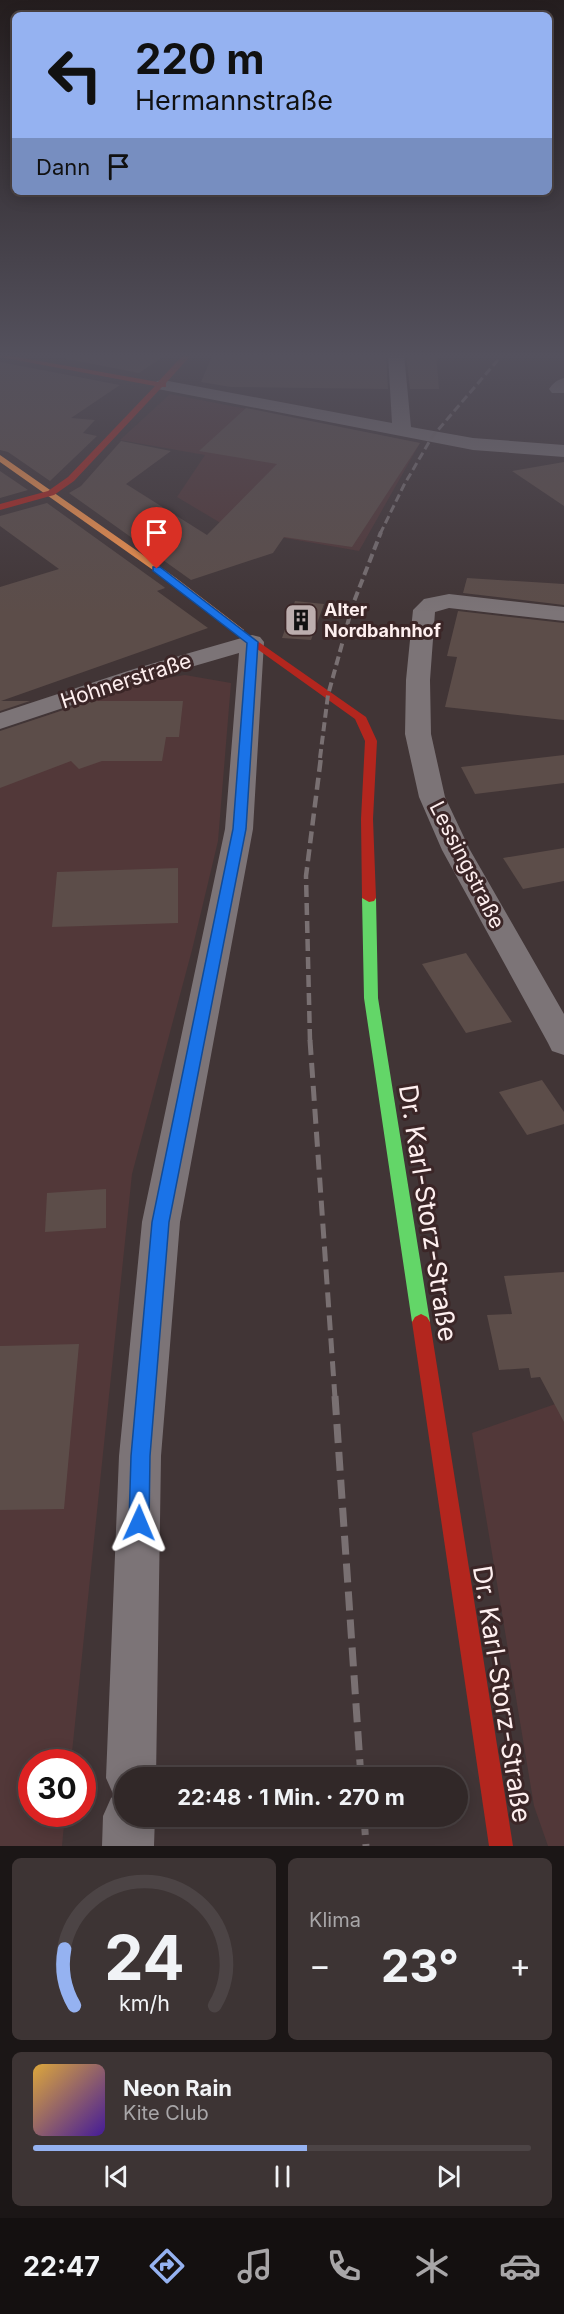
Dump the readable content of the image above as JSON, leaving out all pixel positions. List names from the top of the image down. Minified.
{"streets":{"street":["Hohnerstraße","Lessingstraße","Dr. Karl-Storz-Straße"]},"crossings":[["Hohnerstraße","Dr. Karl-Storz-Straße"]],"places":{"building":["Alter Nordbahnhof"]},"page":{"turn":["220 m","Hermannstraße"],"then":"Dann","limit":"30","trip":"22:48 · 1 Min. · 270 m","tile":"Klima","heat":["−","23°","+"],"song":["Neon Rain","Kite Club"],"tabs":"22:47","gauge":["24","km/h"]}}
